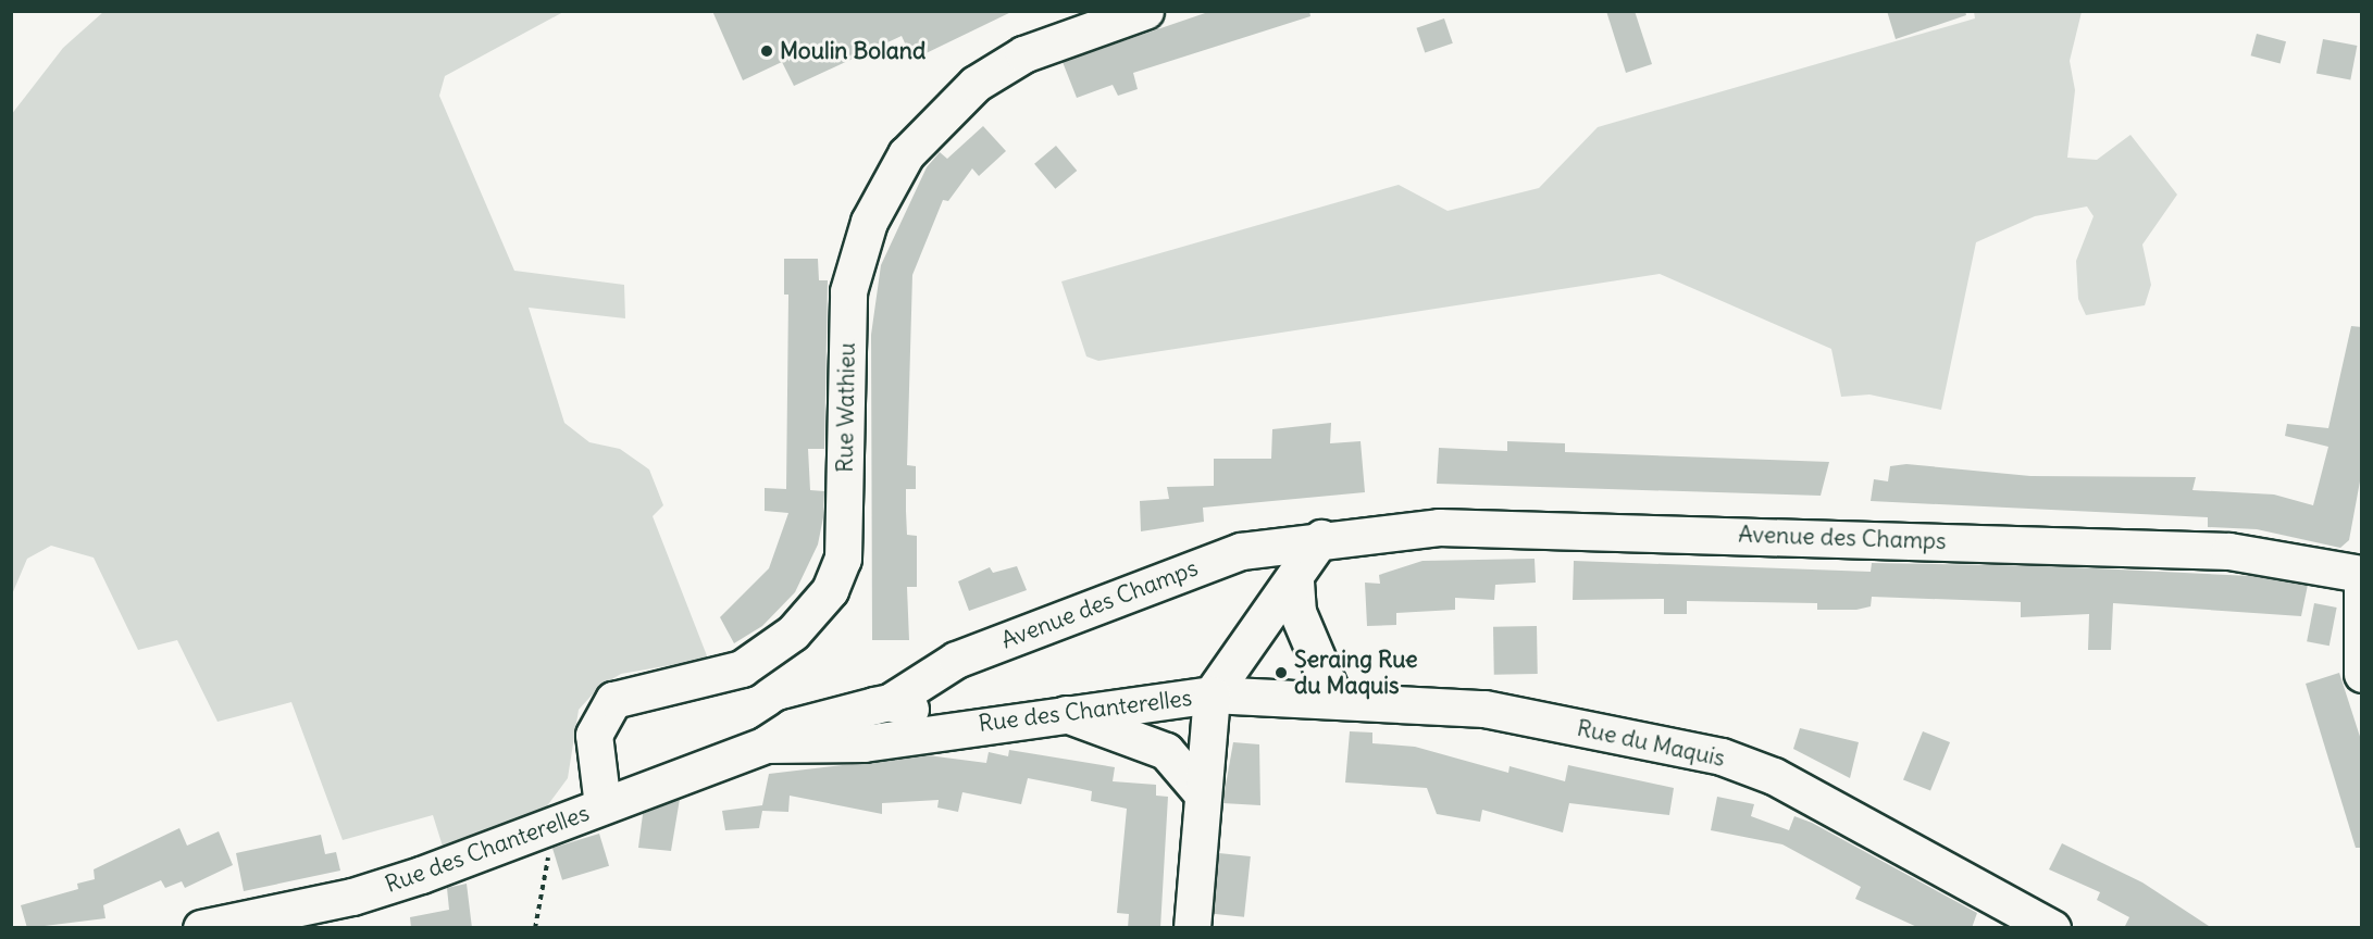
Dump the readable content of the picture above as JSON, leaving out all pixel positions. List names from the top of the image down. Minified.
{"streets":{"street":["Rue Wathieu","Avenue des Champs","Rue des Chanterelles","Rue du Maquis"]},"crossings":[["Rue Wathieu","Rue des Chanterelles"],["Avenue des Champs","Rue des Chanterelles"],["Rue des Chanterelles","Rue du Maquis"]],"places":["Moulin Boland","Seraing Rue du Maquis"]}
